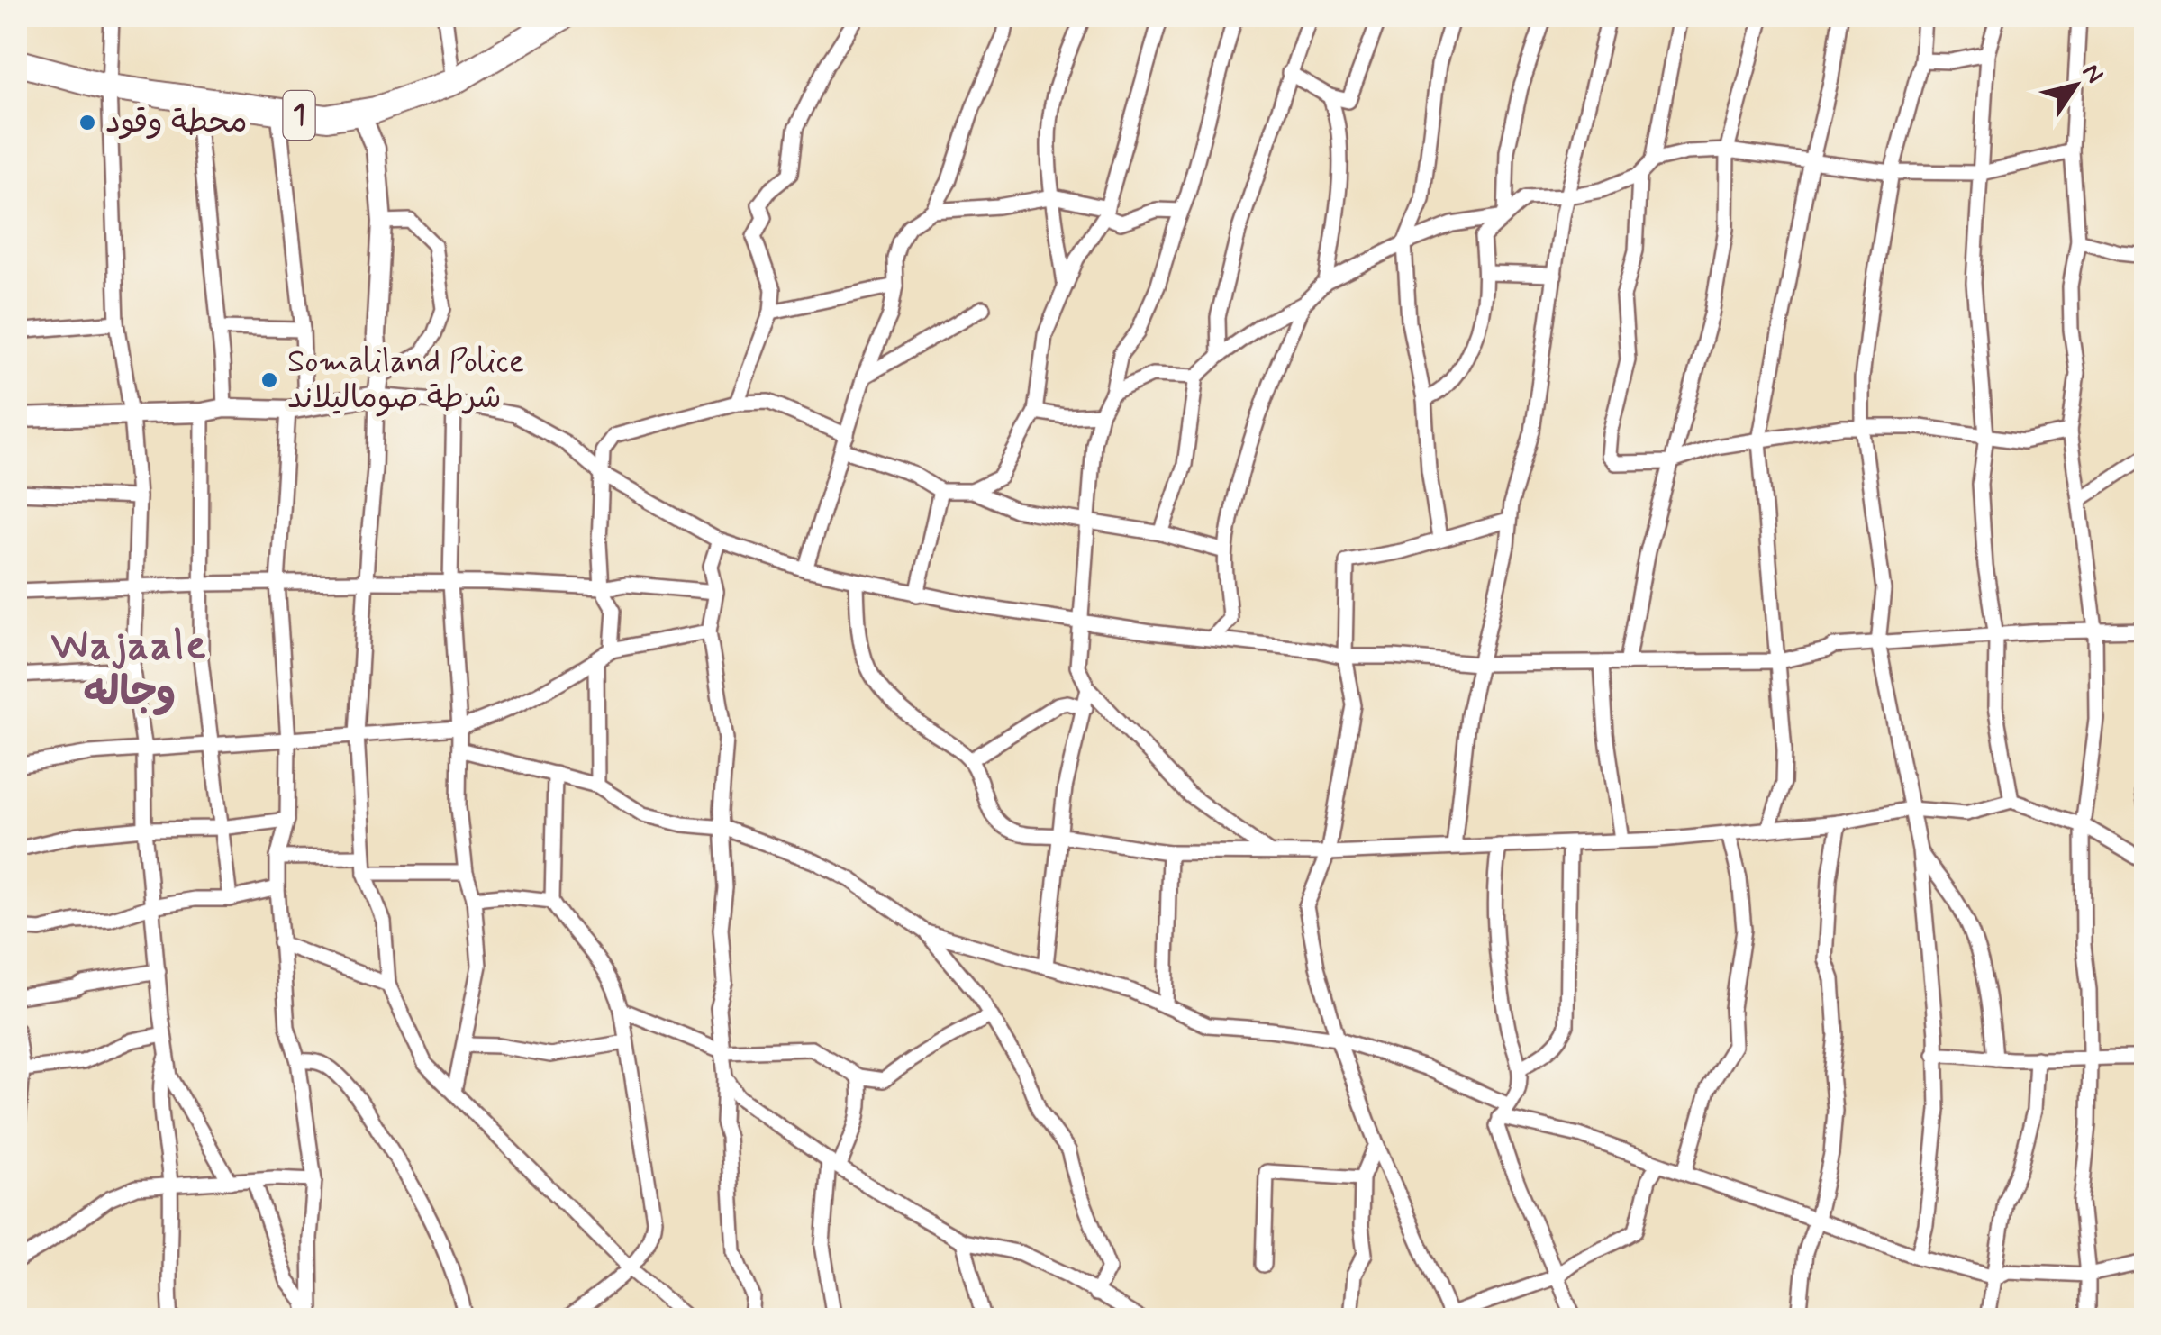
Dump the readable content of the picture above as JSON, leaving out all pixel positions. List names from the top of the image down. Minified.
{"streets":{"highway":["1"]},"districts":["Wajaale وجاله"],"places":["محطة وقود","Somaliland Police شرطة صوماليلاند"],"north":"top right"}
